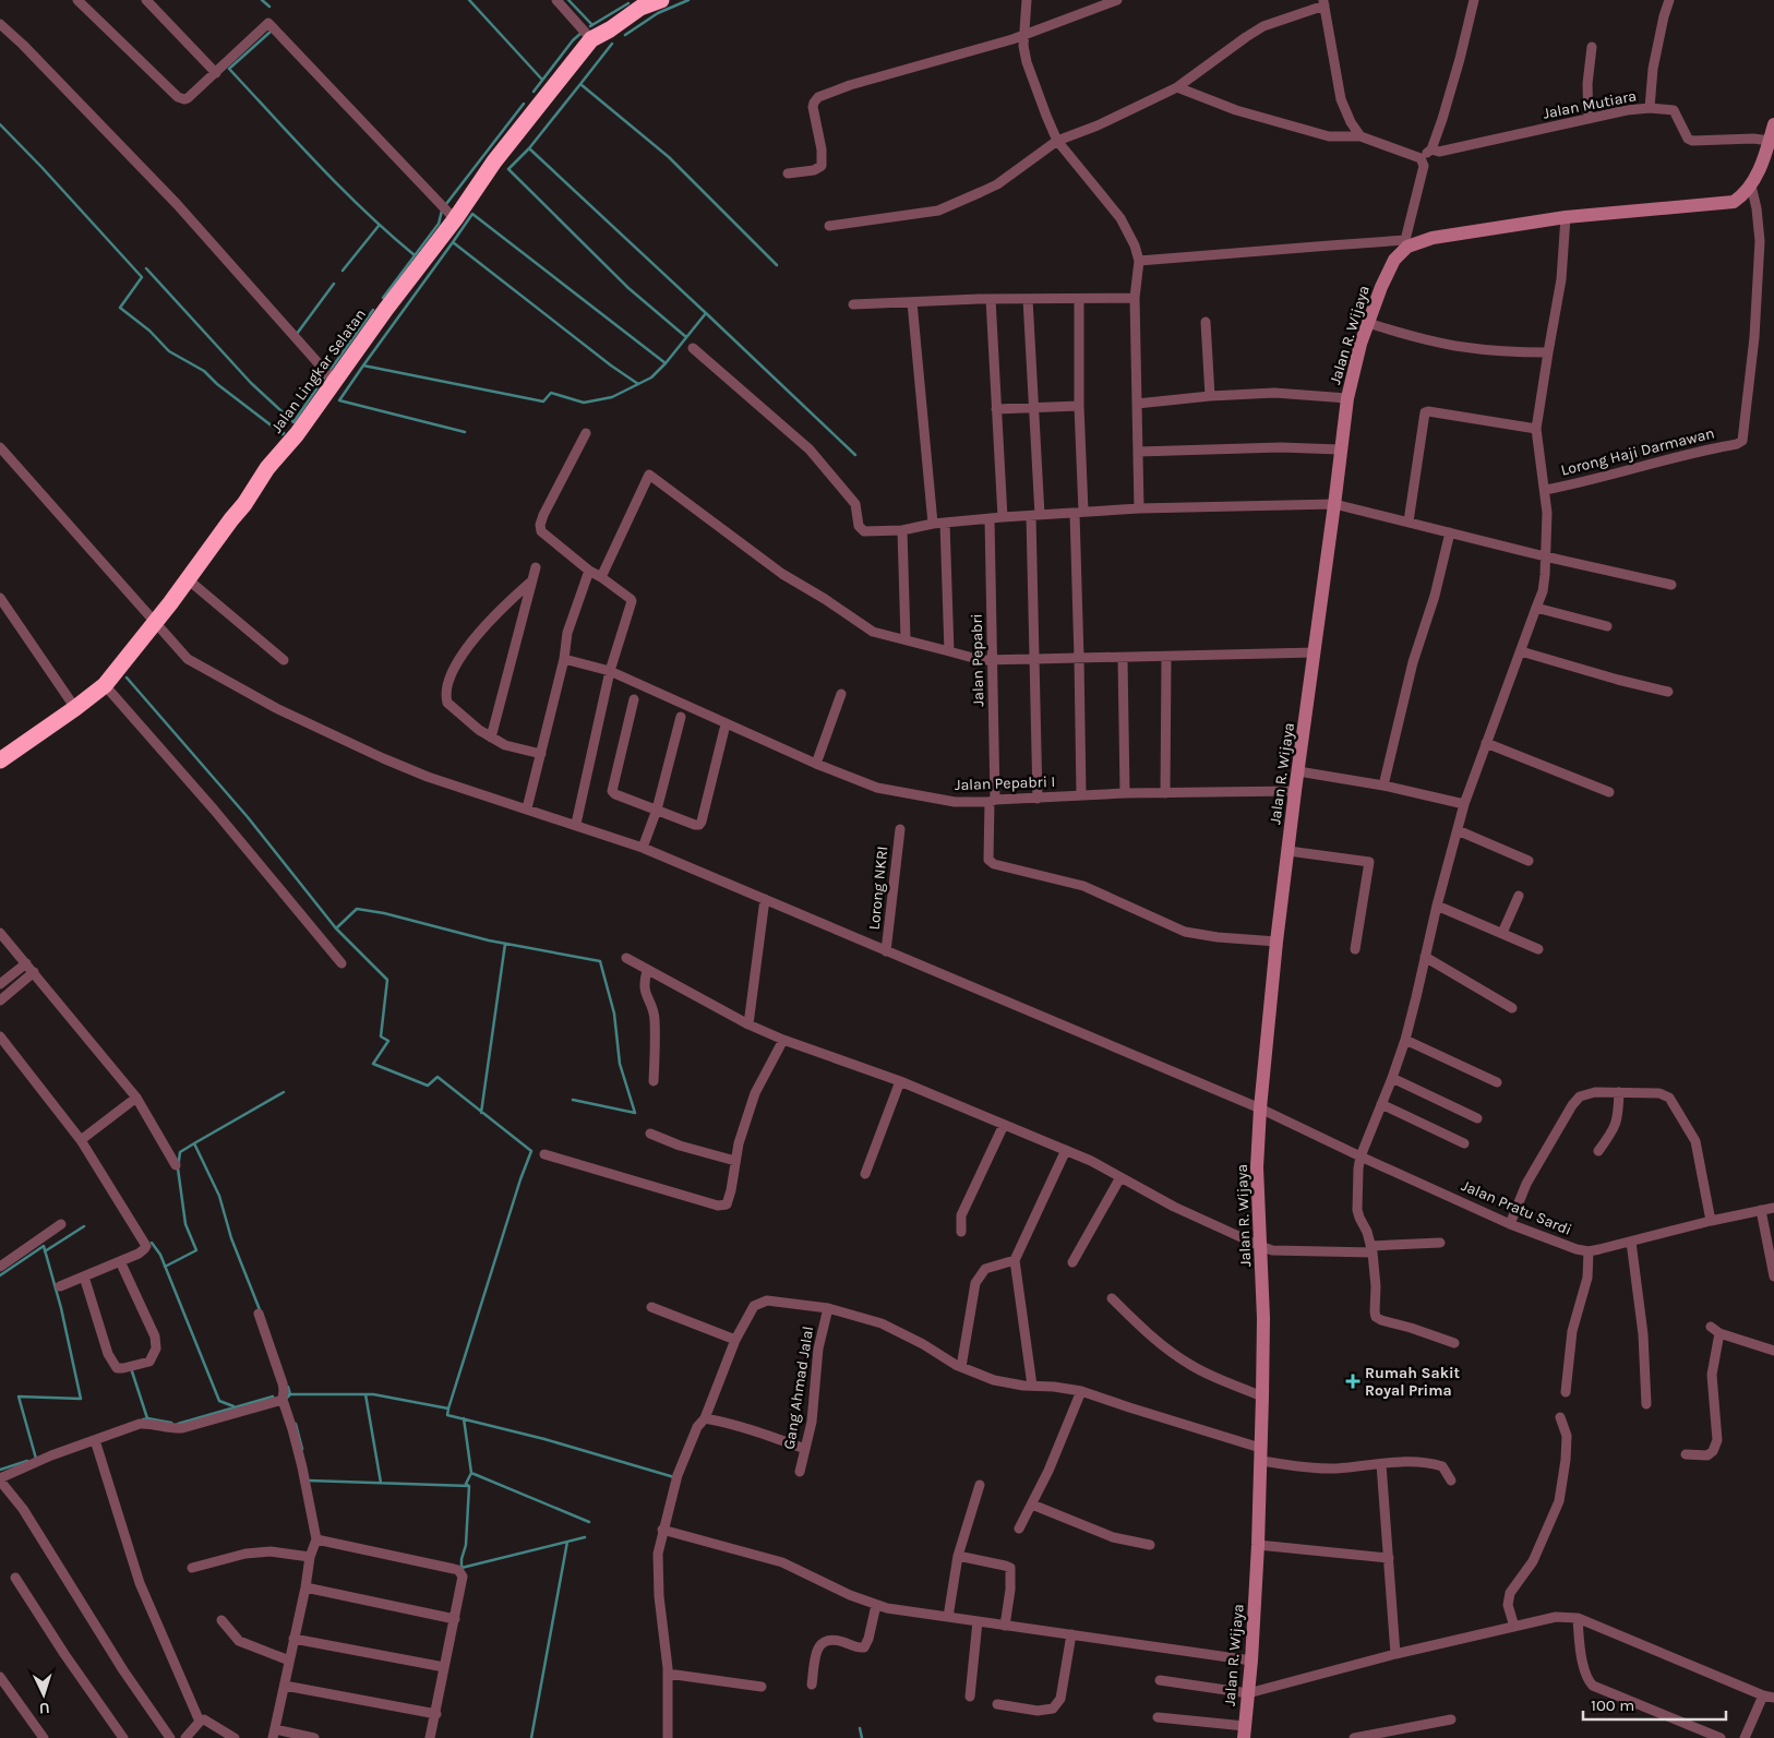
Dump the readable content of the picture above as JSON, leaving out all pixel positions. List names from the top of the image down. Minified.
{"streets":{"highway":["Jalan Lingkar Selatan"],"street":["Jalan Mutiara","Jalan R. Wijaya","Lorong Haji Darmawan","Jalan Pepabri","Jalan Pepabri I","Lorong NKRI","Jalan Pratu Sardi","Gang Ahmad Jalal"]},"crossings":[["Jalan R. Wijaya","Jalan Pepabri"],["Jalan R. Wijaya","Jalan Pepabri I"],["Jalan R. Wijaya","Jalan Pratu Sardi"],["Jalan Lingkar Selatan","Jalan Pratu Sardi"],["Jalan Pepabri","Jalan Pepabri I"],["Lorong NKRI","Jalan Pratu Sardi"]],"places":{"health":["Rumah Sakit Royal Prima"]},"scale_bar":"100 m","north":"bottom"}
